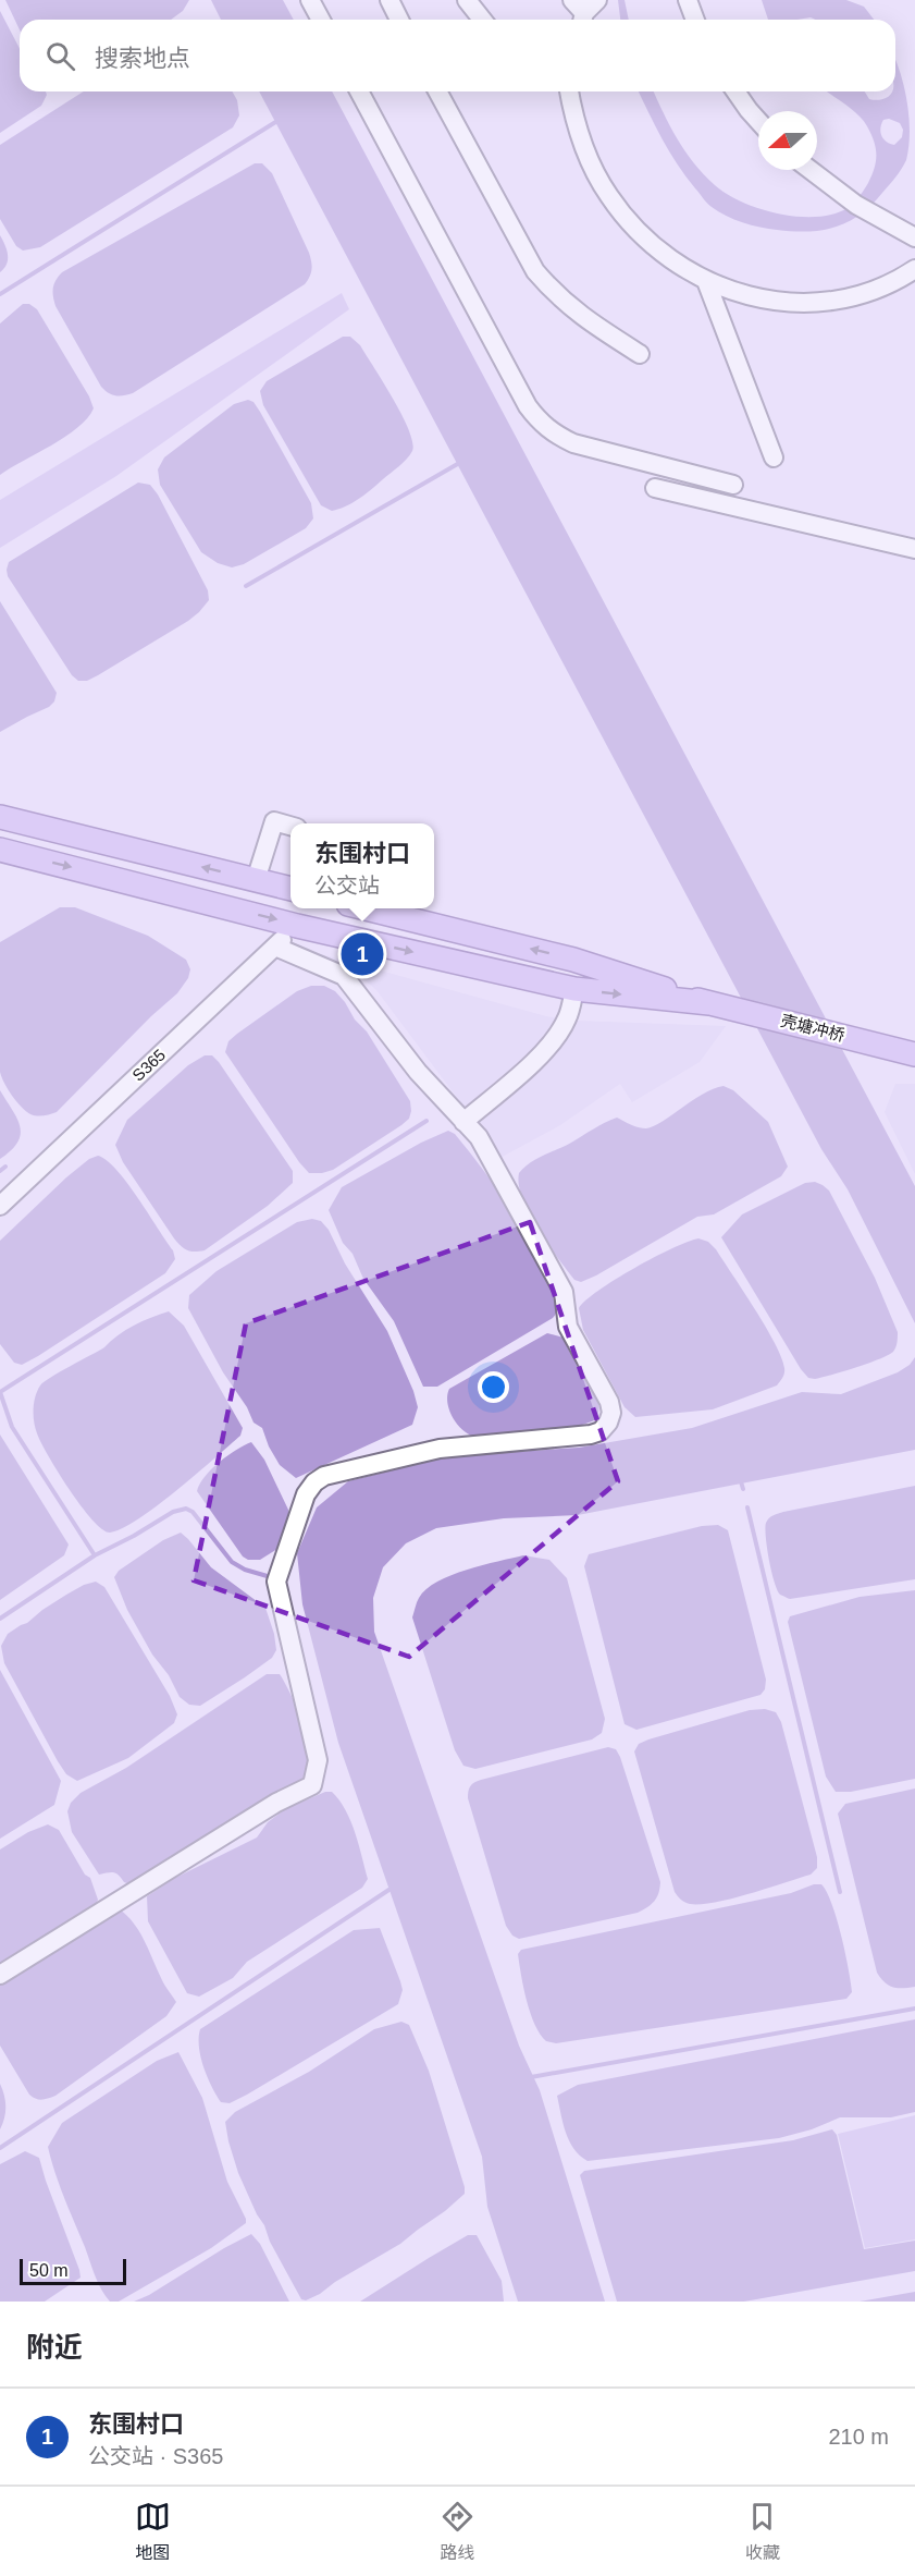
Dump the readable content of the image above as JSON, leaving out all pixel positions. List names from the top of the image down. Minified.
{"streets":{"main road":["壳塘冲桥"],"street":["S365"]},"scale_bar":"50 m","north":"left","page":{"search":"搜索地点","popup":["东围村口","公交站"],"pins":"1","scale":"50 m","heading":"附近","list":[{"mark":"1","name":"东围村口","note":"公交站 · S365","value":"210 m"}],"nav":["地图","路线","收藏"]}}
